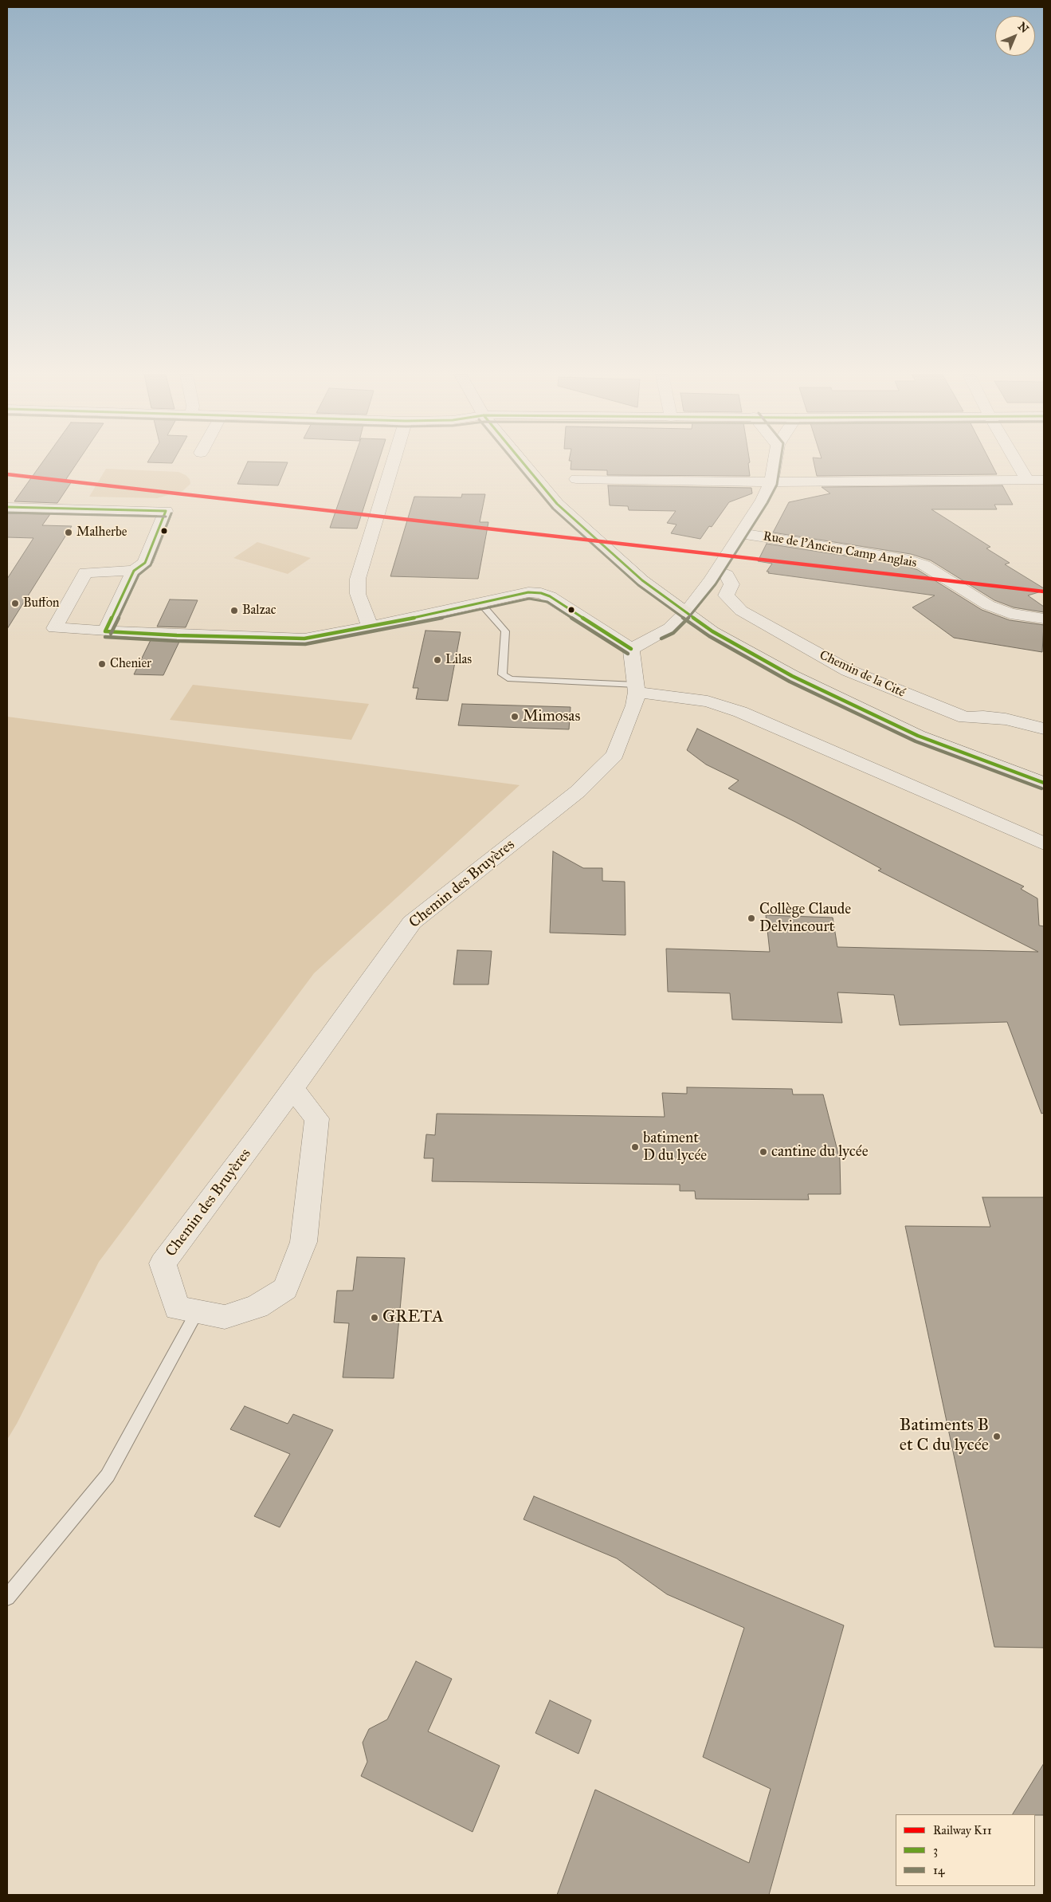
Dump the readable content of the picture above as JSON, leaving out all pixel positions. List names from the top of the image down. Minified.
{"streets":{"street":["Rue de l'Ancien Camp Anglais","Chemin de la Cité","Chemin des Bruyères"]},"places":["Malherbe","Buffon","Balzac","Lilas","Chenier","Mimosas","Collège Claude Delvincourt","batiment D du lycée","cantine du lycée","GRETA","Batiments B et C du lycée"],"lines":["transit line 3","transit line 14","rail line K11"],"legend":["Railway K11","3","14"],"north":"top right"}
